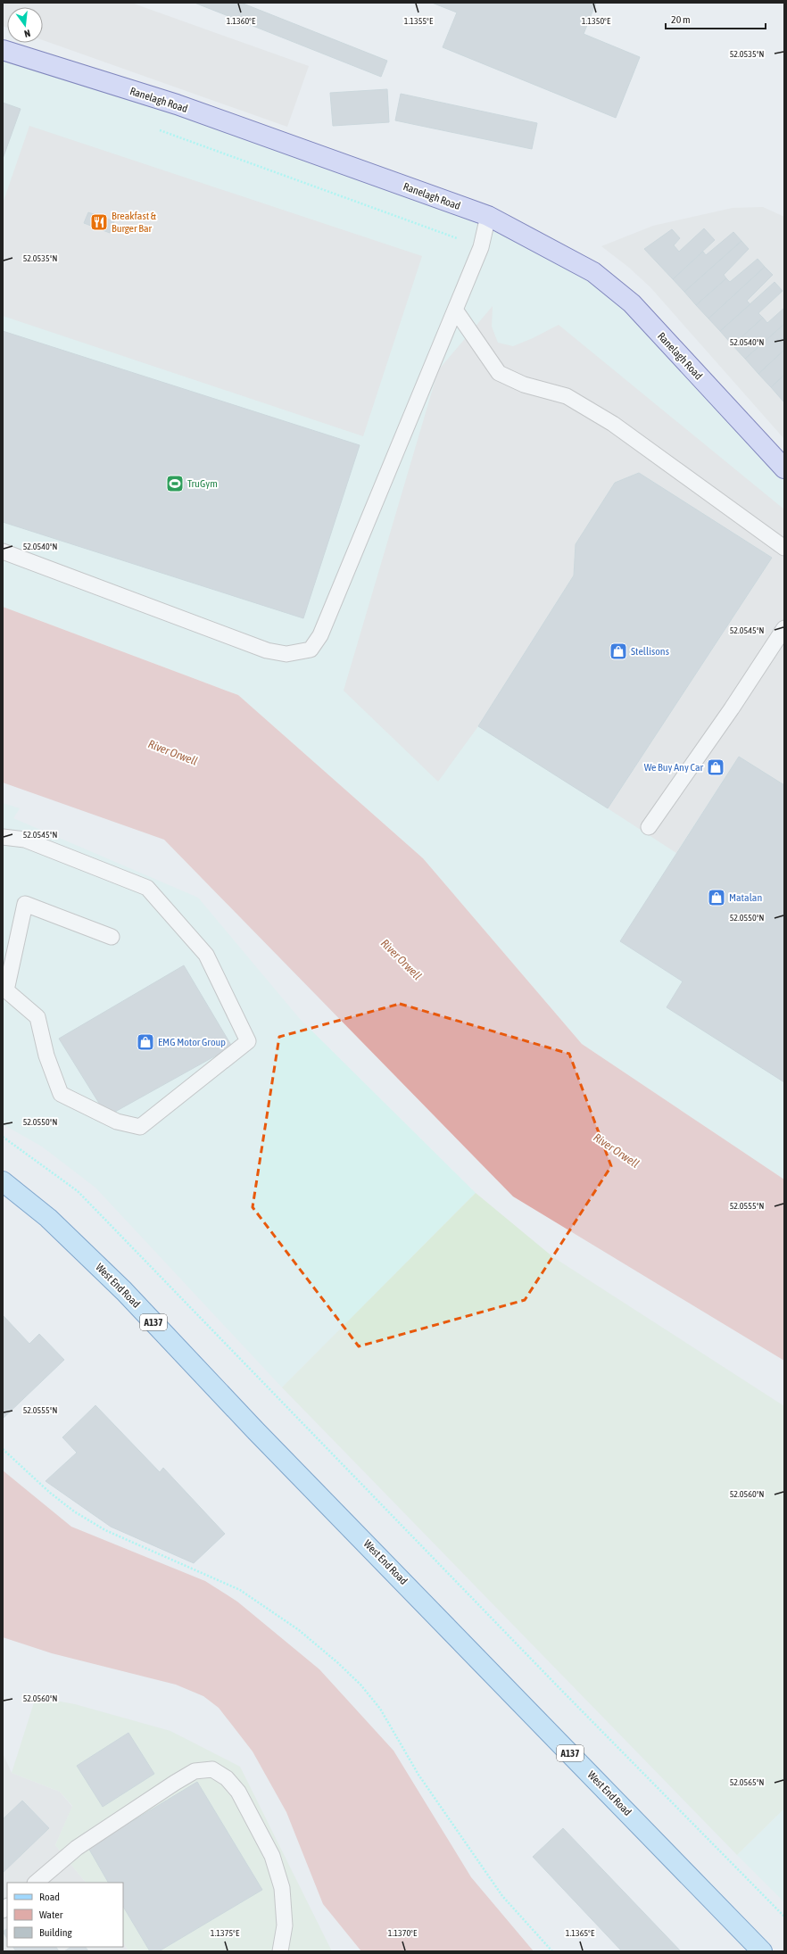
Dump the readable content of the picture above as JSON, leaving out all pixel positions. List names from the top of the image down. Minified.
{"streets":{"main road":["Ranelagh Road","West End Road","A137"]},"water":["River Orwell"],"places":{"restaurant":["Breakfast & Burger Bar"],"sports":["TruGym"],"shop":["Stellisons","We Buy Any Car","Matalan","EMG Motor Group"]},"legend":["Road","Water","Building"],"scale_bar":"20 m","north":"bottom","coordinates":["1.1360°E","1.1355°E","1.1350°E","52.0535°N","52.0540°N","52.0545°N","52.0550°N","52.0555°N","52.0560°N","52.0565°N","1.1375°E","1.1370°E","1.1365°E"]}
